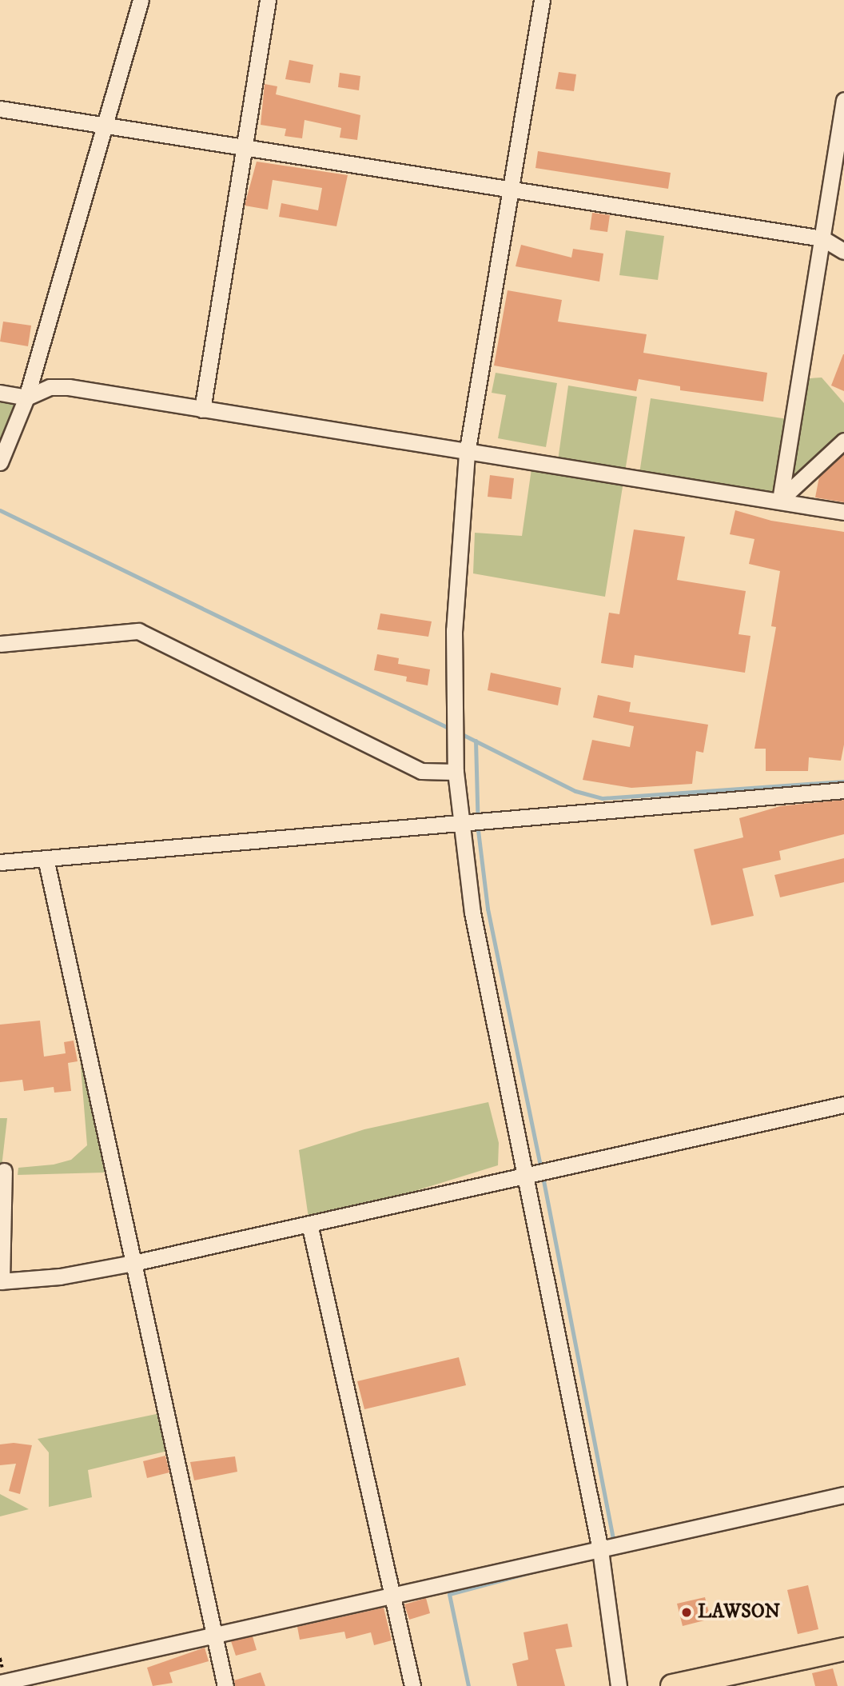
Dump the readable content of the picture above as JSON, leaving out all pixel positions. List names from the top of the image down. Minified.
{"places":["LAWSON"]}
